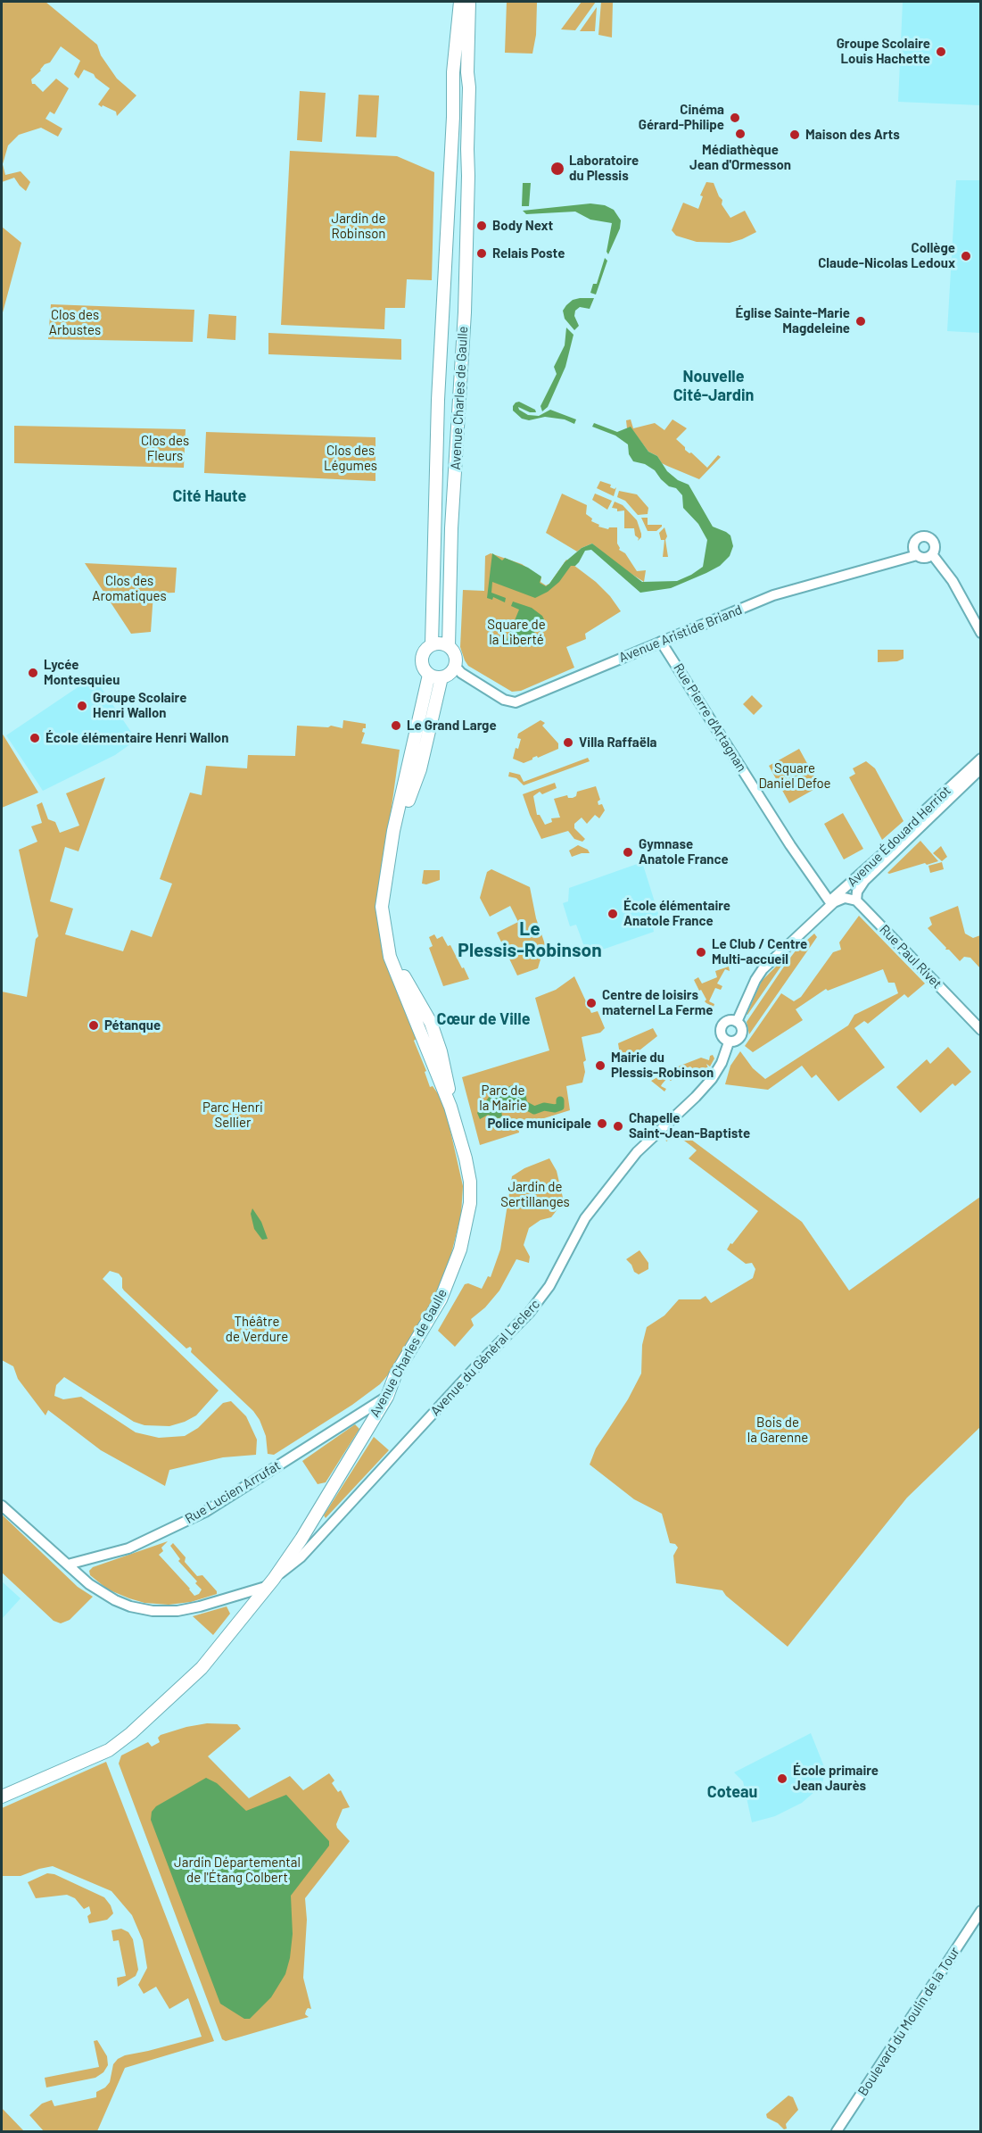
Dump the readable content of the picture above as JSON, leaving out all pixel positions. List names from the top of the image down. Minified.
{"streets":{"main road":["Avenue Charles de Gaulle"],"street":["Avenue Aristide Briand","Rue Pierre d'Artagnan","Avenue Édouard Herriot","Rue Paul Rivet","Avenue du Général Leclerc","Rue Lucien Arrufat","Boulevard du Moulin de la Tour"]},"crossings":[["Avenue Charles de Gaulle","Avenue Aristide Briand"],["Avenue Charles de Gaulle","Avenue du Général Leclerc"],["Avenue Charles de Gaulle","Rue Lucien Arrufat"],["Avenue Aristide Briand","Rue Pierre d'Artagnan"],["Rue Pierre d'Artagnan","Avenue Édouard Herriot"],["Avenue Édouard Herriot","Rue Paul Rivet"],["Avenue Édouard Herriot","Avenue du Général Leclerc"]],"districts":["Nouvelle Cité-Jardin","Cité Haute","Le Plessis-Robinson","Cœur de Ville","Coteau"],"parks":["Jardin de Robinson","Clos des Arbustes","Clos des Fleurs","Clos des Légumes","Clos des Aromatiques","Square de la Liberté","Square Daniel Defoe","Parc de la Mairie","Parc Henri Sellier","Jardin de Sertillanges","Théâtre de Verdure","Bois de la Garenne","Jardin Départemental de l'Étang Colbert"],"places":["Groupe Scolaire Louis Hachette","Cinéma Gérard-Philipe","Médiathèque Jean d'Ormesson","Maison des Arts","Laboratoire du Plessis","Body Next","Relais Poste","Collège Claude-Nicolas Ledoux","Église Sainte-Marie Magdeleine","Lycée Montesquieu","Groupe Scolaire Henri Wallon","Le Grand Large","École élémentaire Henri Wallon","Villa Raffaëla","Gymnase Anatole France","École élémentaire Anatole France","Le Club / Centre Multi-accueil","Centre de loisirs maternel La Ferme","Pétanque","Mairie du Plessis-Robinson","Police municipale","Chapelle Saint-Jean-Baptiste","École primaire Jean Jaurès"]}
